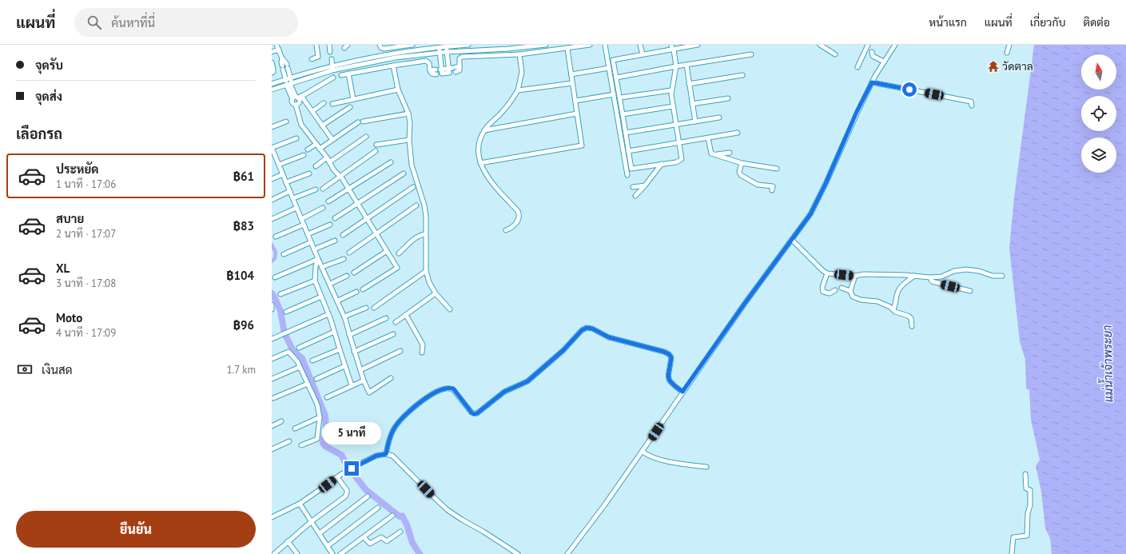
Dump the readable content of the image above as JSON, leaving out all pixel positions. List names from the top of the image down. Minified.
{"water":["แม่น้ำเจ้าพระยา"],"places":{"temple":["วัดตาล"]},"north":"top","page":{"header":"แผนที่","search":"ค้นหาที่นี่","nav":["หน้าแรก","แผนที่","เกี่ยวกับ","ติดต่อ"],"banner":["จุดรับ","จุดส่ง"],"heading":"เลือกรถ","list":[{"name":"ประหยัด","note":"1 นาที · 17:06","value":"฿61"},{"name":"สบาย","note":"2 นาที · 17:07","value":"฿83"},{"name":"XL","note":"3 นาที · 17:08","value":"฿104"},{"name":"Moto","note":"4 นาที · 17:09","value":"฿96"}],"pay":["เงินสด","1.7 km"],"bubble":"5 นาที","buttons":"ยืนยัน"}}
